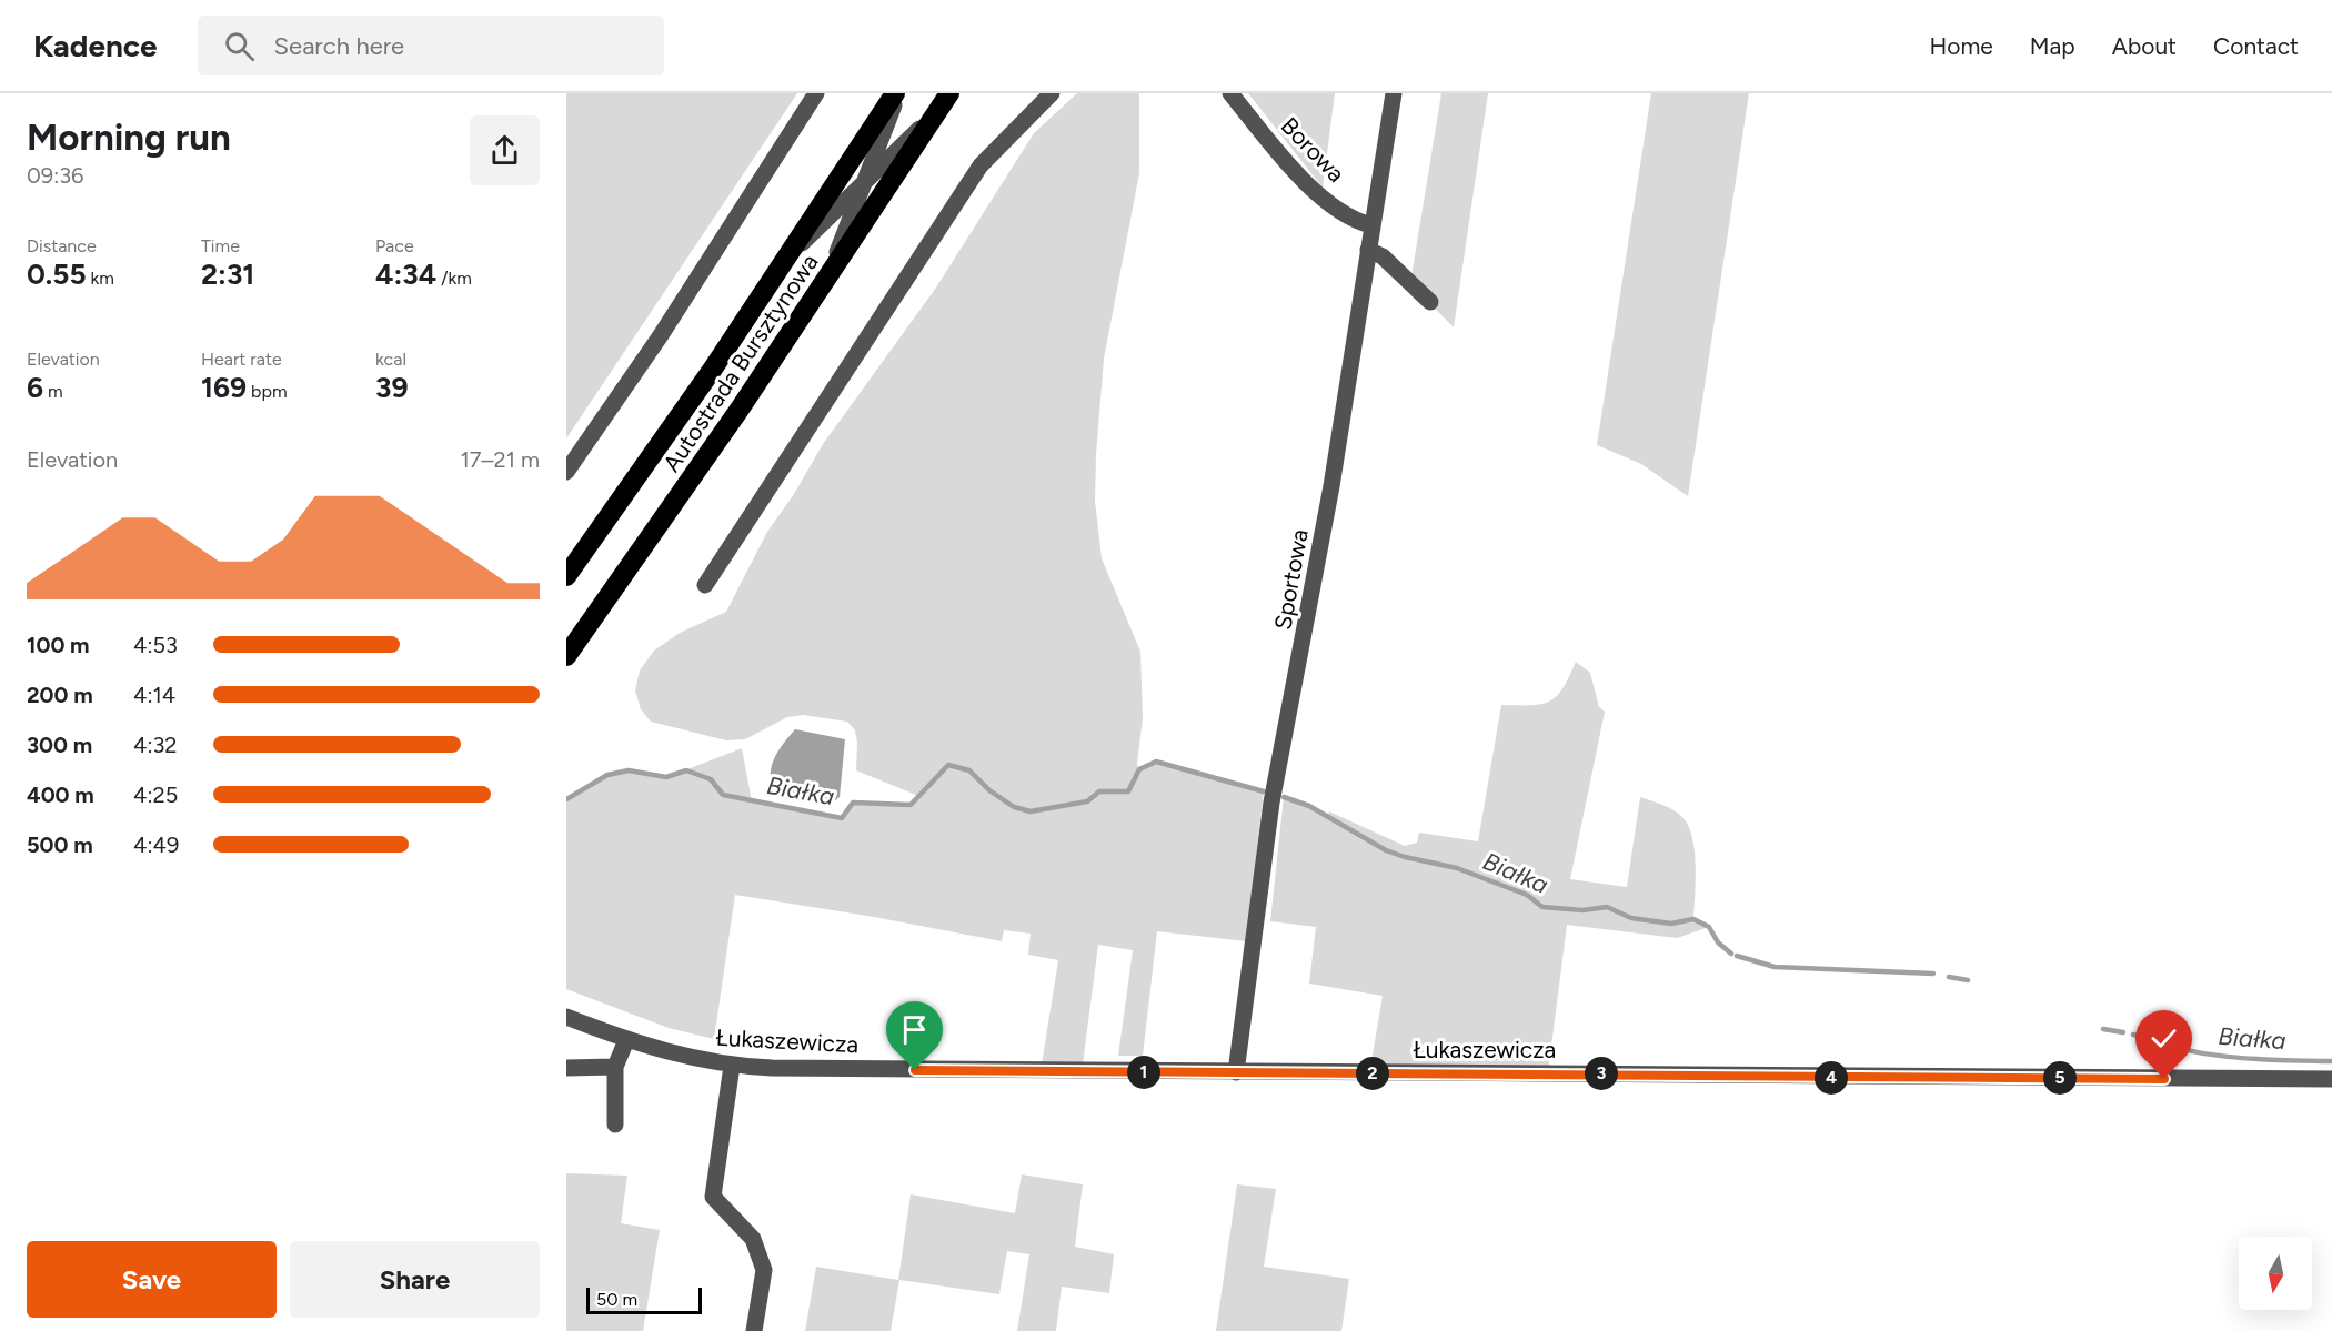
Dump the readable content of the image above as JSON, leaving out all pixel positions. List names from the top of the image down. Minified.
{"streets":{"highway":["Autostrada Bursztynowa"],"street":["Borowa","Sportowa","Łukaszewicza"]},"crossings":[["Borowa","Sportowa"],["Sportowa","Łukaszewicza"]],"water":["Białka"],"scale_bar":"50 m","north":"bottom","page":{"header":"Kadence","search":"Search here","nav":["Home","Map","About","Contact"],"heading":["Morning run","09:36"],"stats":[["Distance","0.55 km"],["Time","2:31"],["Pace","4:34 /km"],["Elevation","6 m"],["Heart rate","169 bpm"],["kcal","39"]],"chart":["Elevation","17–21 m"],"list":[{"name":"100 m","note":"4:53"},{"name":"200 m","note":"4:14"},{"name":"300 m","note":"4:32"},{"name":"400 m","note":"4:25"},{"name":"500 m","note":"4:49"}],"pins":["1","2","3","4","5"],"buttons":["Save","Share"],"scale":"50 m"}}
